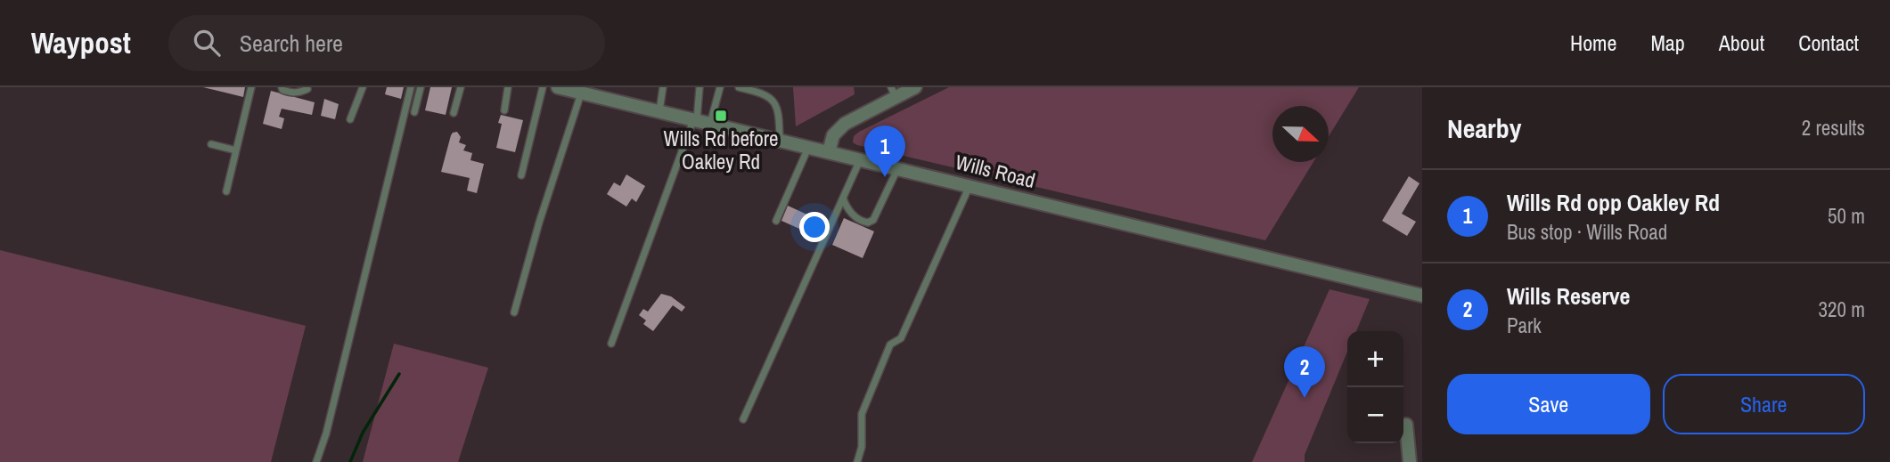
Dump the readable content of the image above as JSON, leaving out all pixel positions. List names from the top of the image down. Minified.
{"streets":{"street":["Wills Road"]},"places":{"transit":["Wills Rd before Oakley Rd"]},"north":"right","page":{"header":"Waypost","search":"Search here","nav":["Home","Map","About","Contact"],"heading":["Nearby","2 results"],"pins":["1","2"],"list":[{"mark":"1","name":"Wills Rd opp Oakley Rd","note":"Bus stop · Wills Road","value":"50 m"},{"mark":"2","name":"Wills Reserve","note":"Park","value":"320 m"}],"map_buttons":["+","−"],"buttons":["Save","Share"]}}
